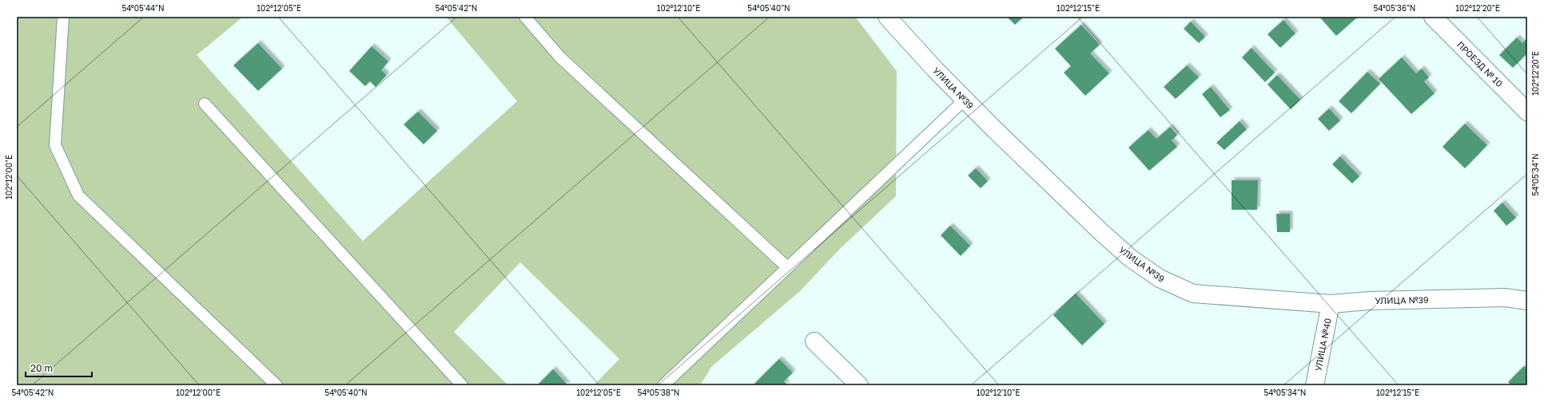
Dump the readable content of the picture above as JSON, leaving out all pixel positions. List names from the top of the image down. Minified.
{"streets":{"street":["ПРОЕЗД № 10","УЛИЦА №39","УЛИЦА №40"]},"crossings":[["УЛИЦА №39","УЛИЦА №40"]],"scale_bar":"20 m","coordinates":["54°05'44\"N","102°12'05\"E","54°05'42\"N","102°12'10\"E","54°05'40\"N","102°12'15\"E","54°05'36\"N","102°12'20\"E","54°05'34\"N","102°12'00\"E","54°05'38\"N"]}
